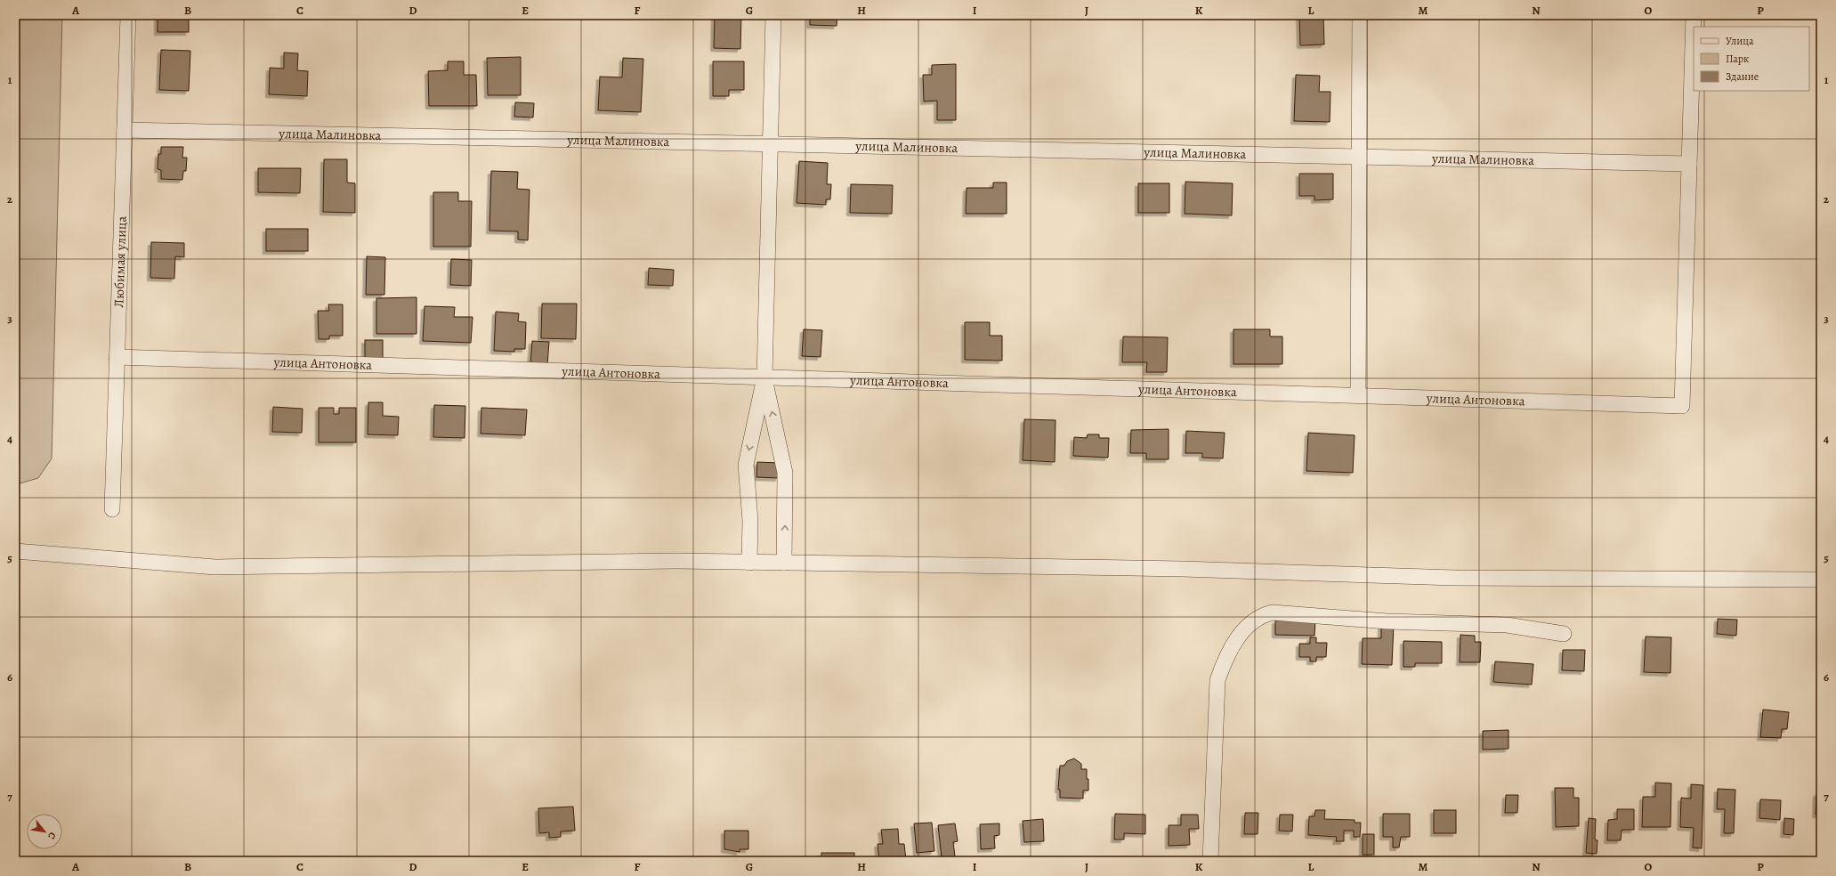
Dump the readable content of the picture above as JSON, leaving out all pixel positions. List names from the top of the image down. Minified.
{"streets":{"street":["улица Малиновка","Любимая улица","улица Антоновка"]},"crossings":[["улица Малиновка","Любимая улица"],["улица Малиновка","улица Антоновка"],["Любимая улица","улица Антоновка"]],"legend":["Улица","Парк","Здание"],"north":"bottom right","grid":{"columns":["A","B","C","D","E","F","G","H","I","J","K","L","M","N","O","P"],"rows":["1","2","3","4","5","6","7"]}}
